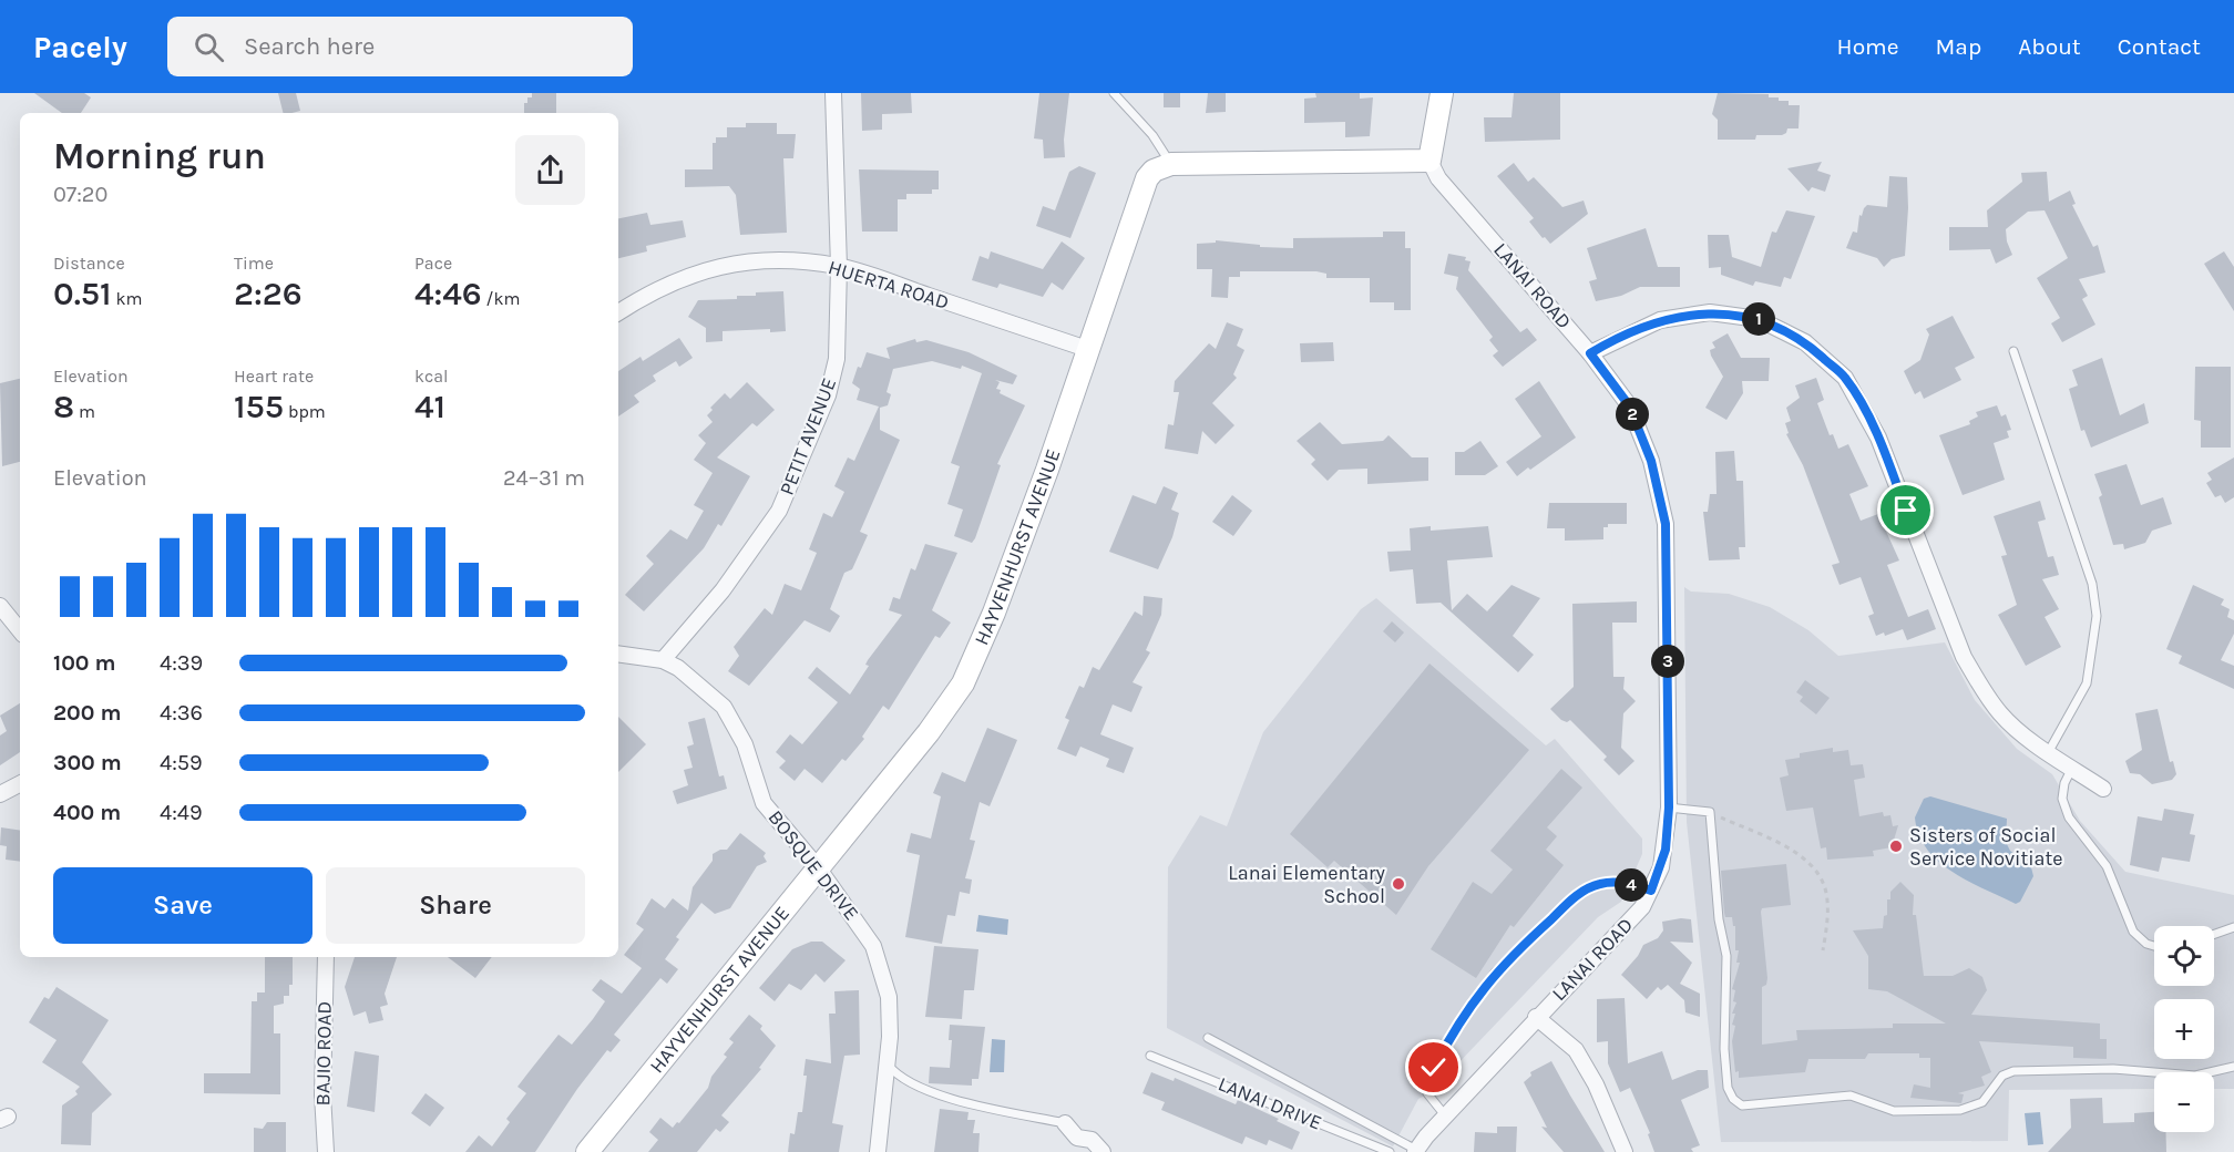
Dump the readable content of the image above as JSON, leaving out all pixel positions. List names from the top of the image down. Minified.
{"streets":{"main road":["HAYVENHURST AVENUE"],"street":["HUERTA ROAD","LANAI ROAD","PETIT AVENUE","BOSQUE DRIVE","BAJIO ROAD"],"lane":["LANAI DRIVE"]},"crossings":[["HUERTA ROAD","PETIT AVENUE"],["HUERTA ROAD","HAYVENHURST AVENUE"],["PETIT AVENUE","BOSQUE DRIVE"],["HAYVENHURST AVENUE","BOSQUE DRIVE"]],"places":["Sisters of Social Service Novitiate","Lanai Elementary School"],"page":{"header":"Pacely","search":"Search here","nav":["Home","Map","About","Contact"],"heading":["Morning run","07:20"],"stats":[["Distance","0.51 km"],["Time","2:26"],["Pace","4:46 /km"],["Elevation","8 m"],["Heart rate","155 bpm"],["kcal","41"]],"pins":["1","2","3","4"],"chart":["Elevation","24–31 m"],"list":[{"name":"100 m","note":"4:39"},{"name":"200 m","note":"4:36"},{"name":"300 m","note":"4:59"},{"name":"400 m","note":"4:49"}],"buttons":["Save","Share"],"map_buttons":["+","−"]}}
